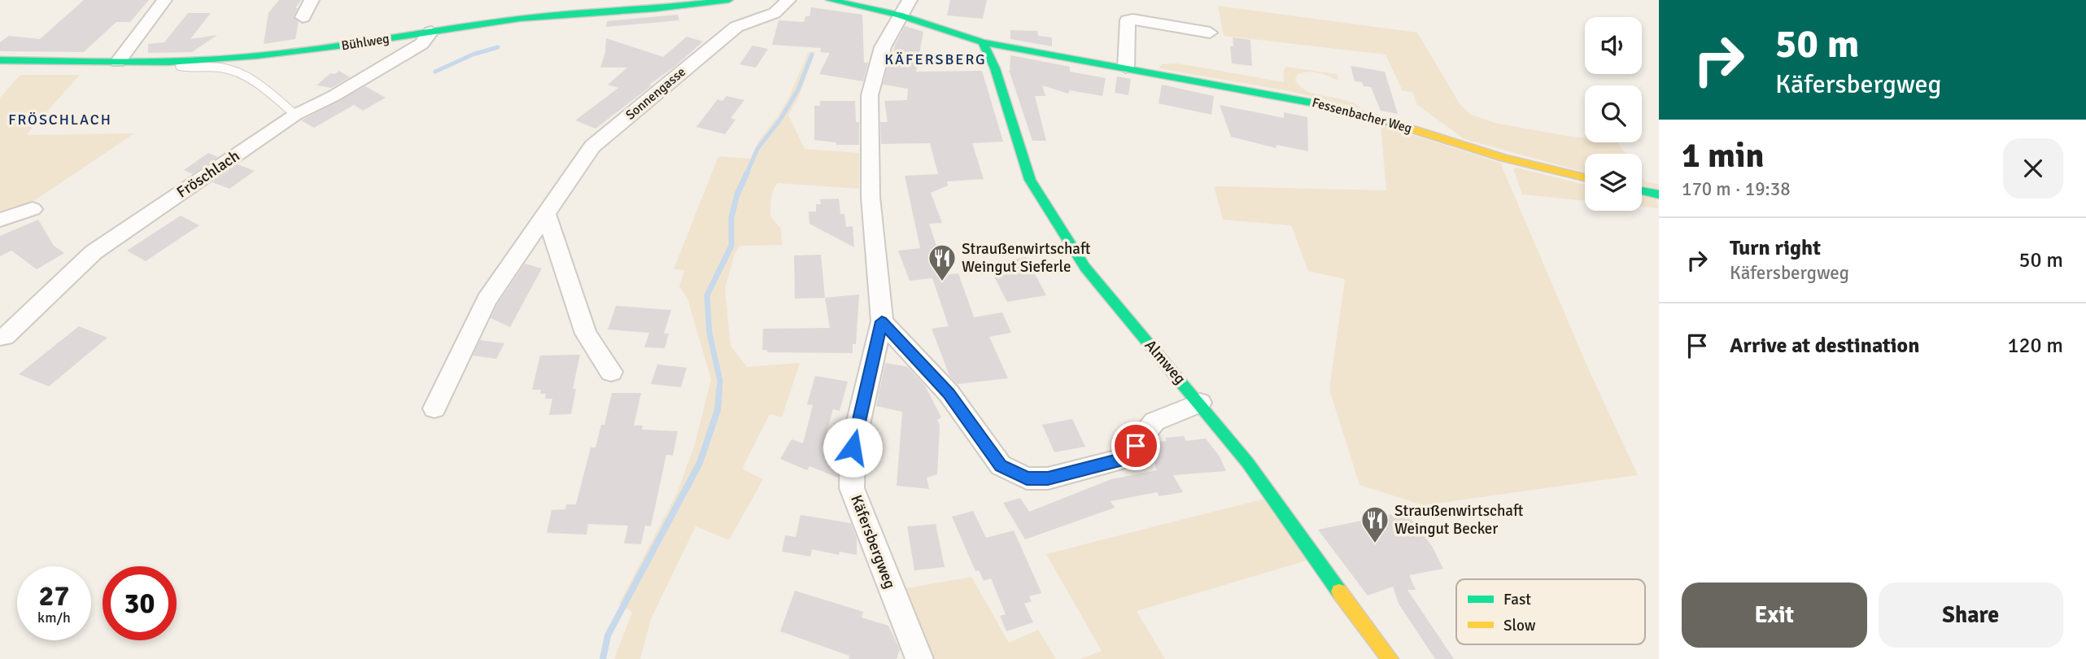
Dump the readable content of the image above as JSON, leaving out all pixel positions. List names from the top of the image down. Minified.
{"streets":{"street":["Bühlweg","Sonnengasse","Fessenbacher Weg","Fröschlach","Almweg","Käfersbergweg"]},"crossings":[["Bühlweg","Fröschlach"],["Fessenbacher Weg","Almweg"],["Fessenbacher Weg","Käfersbergweg"]],"districts":["KÄFERSBERG","FRÖSCHLACH"],"places":{"restaurant":["Straußenwirtschaft Weingut Sieferle","Straußenwirtschaft Weingut Becker"]},"legend":["Fast","Slow"],"page":{"turn":["50 m","Käfersbergweg"],"heading":["1 min","170 m · 19:38"],"list":[{"name":"Turn right","note":"Käfersbergweg","value":"50 m"},{"name":"Arrive at destination","value":"120 m"}],"speed":"27 km/h","limit":"30","buttons":["Exit","Share"]}}
